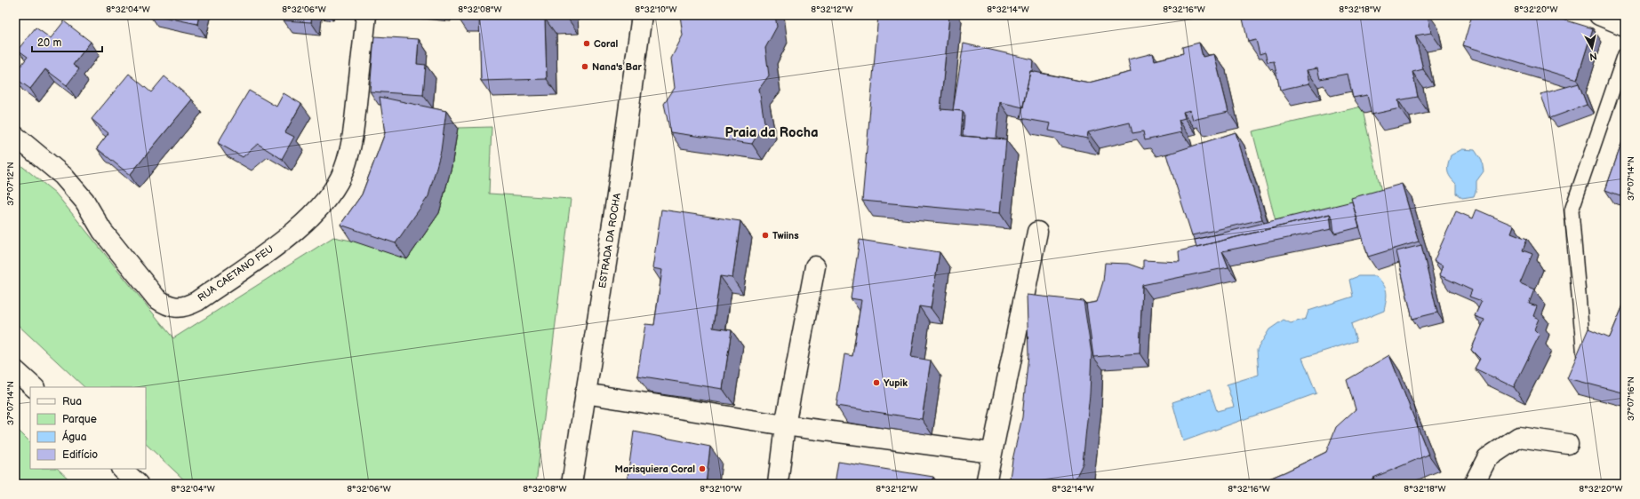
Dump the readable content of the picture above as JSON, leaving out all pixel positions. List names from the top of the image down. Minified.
{"streets":{"street":["ESTRADA DA ROCHA","RUA CAETANO FEU"]},"districts":["Praia da Rocha"],"places":["Coral","Nana's Bar","Twiins","Yupik","Marisquiera Coral"],"legend":["Rua","Parque","Água","Edifício"],"scale_bar":"20 m","north":"bottom","coordinates":["8°32'04\"W","8°32'06\"W","8°32'08\"W","8°32'10\"W","8°32'12\"W","8°32'14\"W","8°32'16\"W","8°32'18\"W","8°32'20\"W","37°07'14\"N","37°07'12\"N","37°07'16\"N"]}
